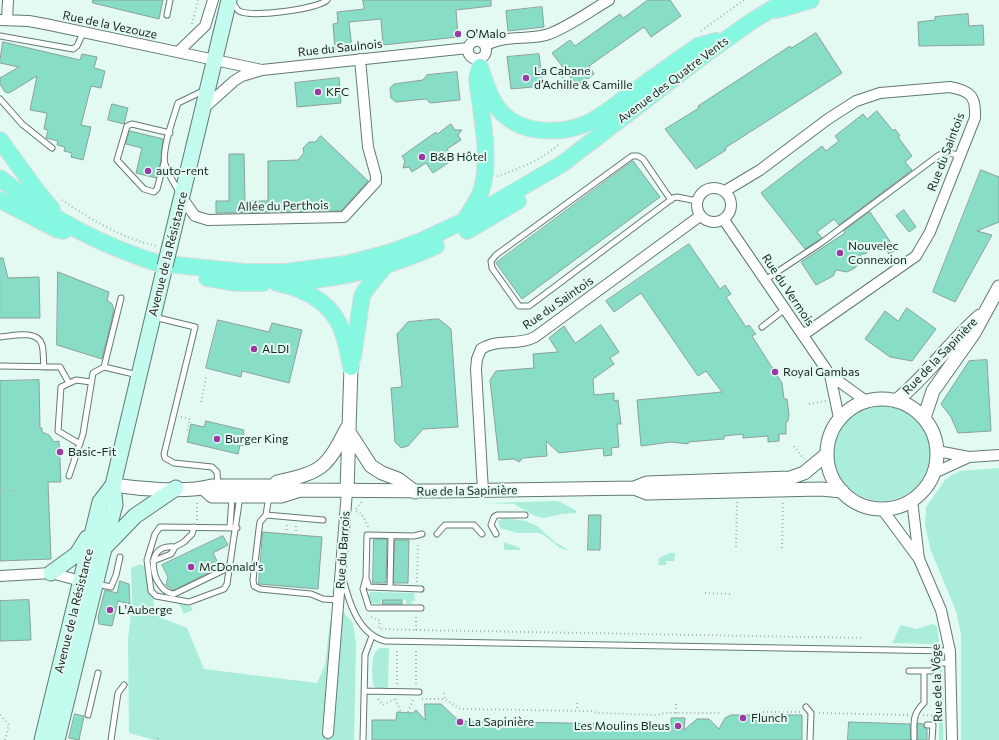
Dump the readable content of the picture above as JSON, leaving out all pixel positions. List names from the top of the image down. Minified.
{"streets":{"main road":["Avenue des Quatre Vents","Avenue de la Résistance"],"street":["Rue de la Vezouze","Rue du Saulnois","Rue du Saintois","Allée du Perthois","Rue du Vermois","Rue de la Sapinière","Rue du Barrois","Rue de la Vôge"]},"crossings":[["Rue de la Vezouze","Rue du Saulnois"],["Rue de la Vezouze","Avenue de la Résistance"],["Rue du Saulnois","Allée du Perthois"],["Rue du Saulnois","Avenue de la Résistance"],["Rue du Saintois","Rue du Vermois"],["Rue du Saintois","Rue de la Sapinière"],["Allée du Perthois","Avenue de la Résistance"],["Avenue de la Résistance","Rue de la Sapinière"],["Rue du Vermois","Rue de la Sapinière"],["Rue du Vermois","Rue de la Vôge"],["Rue de la Sapinière","Rue du Barrois"],["Rue de la Sapinière","Rue de la Vôge"]],"places":["O'Malo","La Cabane d’Achille & Camille","KFC","B&B Hôtel","auto-rent","Nouvelec Connexion","ALDI","Royal Gambas","Burger King","Basic-Fit","McDonald's","L'Auberge","Flunch","La Sapinière","Les Moulins Bleus"]}
